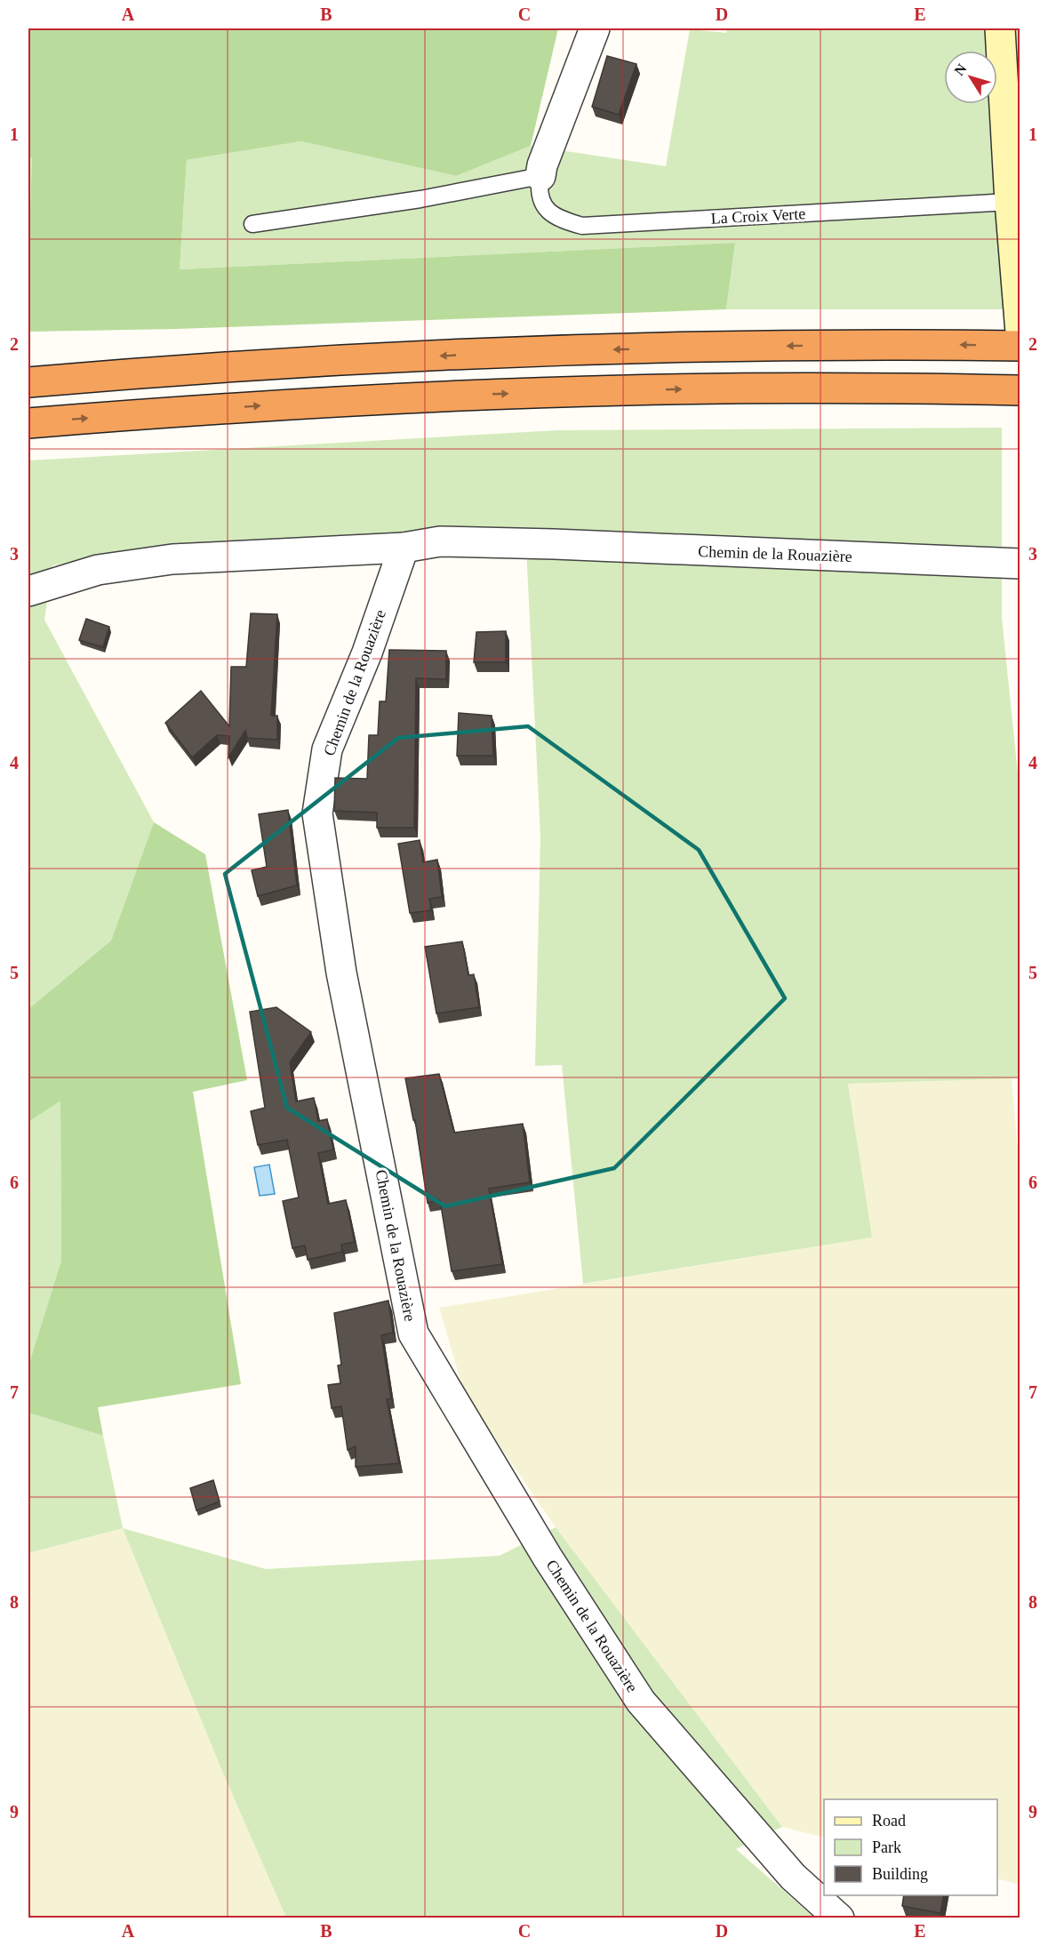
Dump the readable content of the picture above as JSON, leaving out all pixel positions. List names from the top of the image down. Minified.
{"streets":{"street":["Chemin de la Rouazière"],"lane":["La Croix Verte"]},"legend":["Road","Park","Building"],"north":"top left","grid":{"columns":["A","B","C","D","E"],"rows":["1","2","3","4","5","6","7","8","9"]}}
